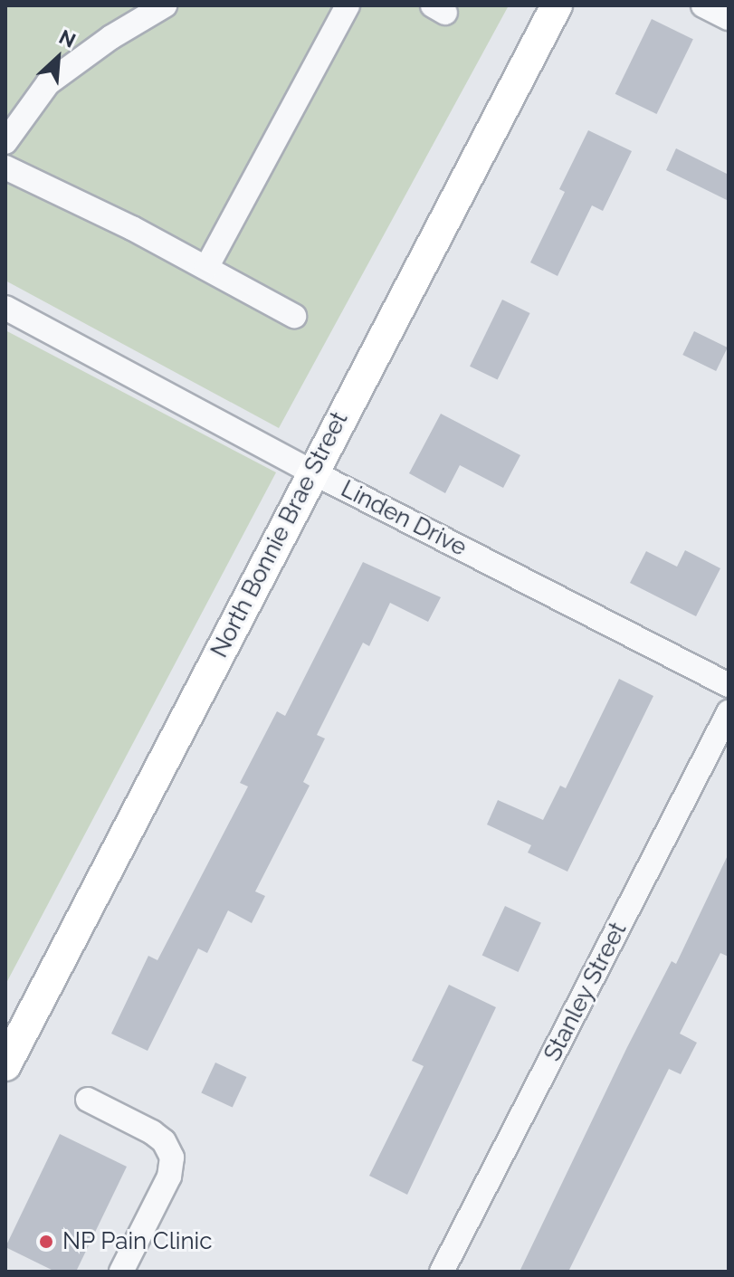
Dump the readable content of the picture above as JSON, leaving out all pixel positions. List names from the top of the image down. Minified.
{"streets":{"main road":["North Bonnie Brae Street"],"street":["Linden Drive","Stanley Street"]},"crossings":[["Linden Drive","North Bonnie Brae Street"]],"places":["NP Pain Clinic"],"north":"top right"}
